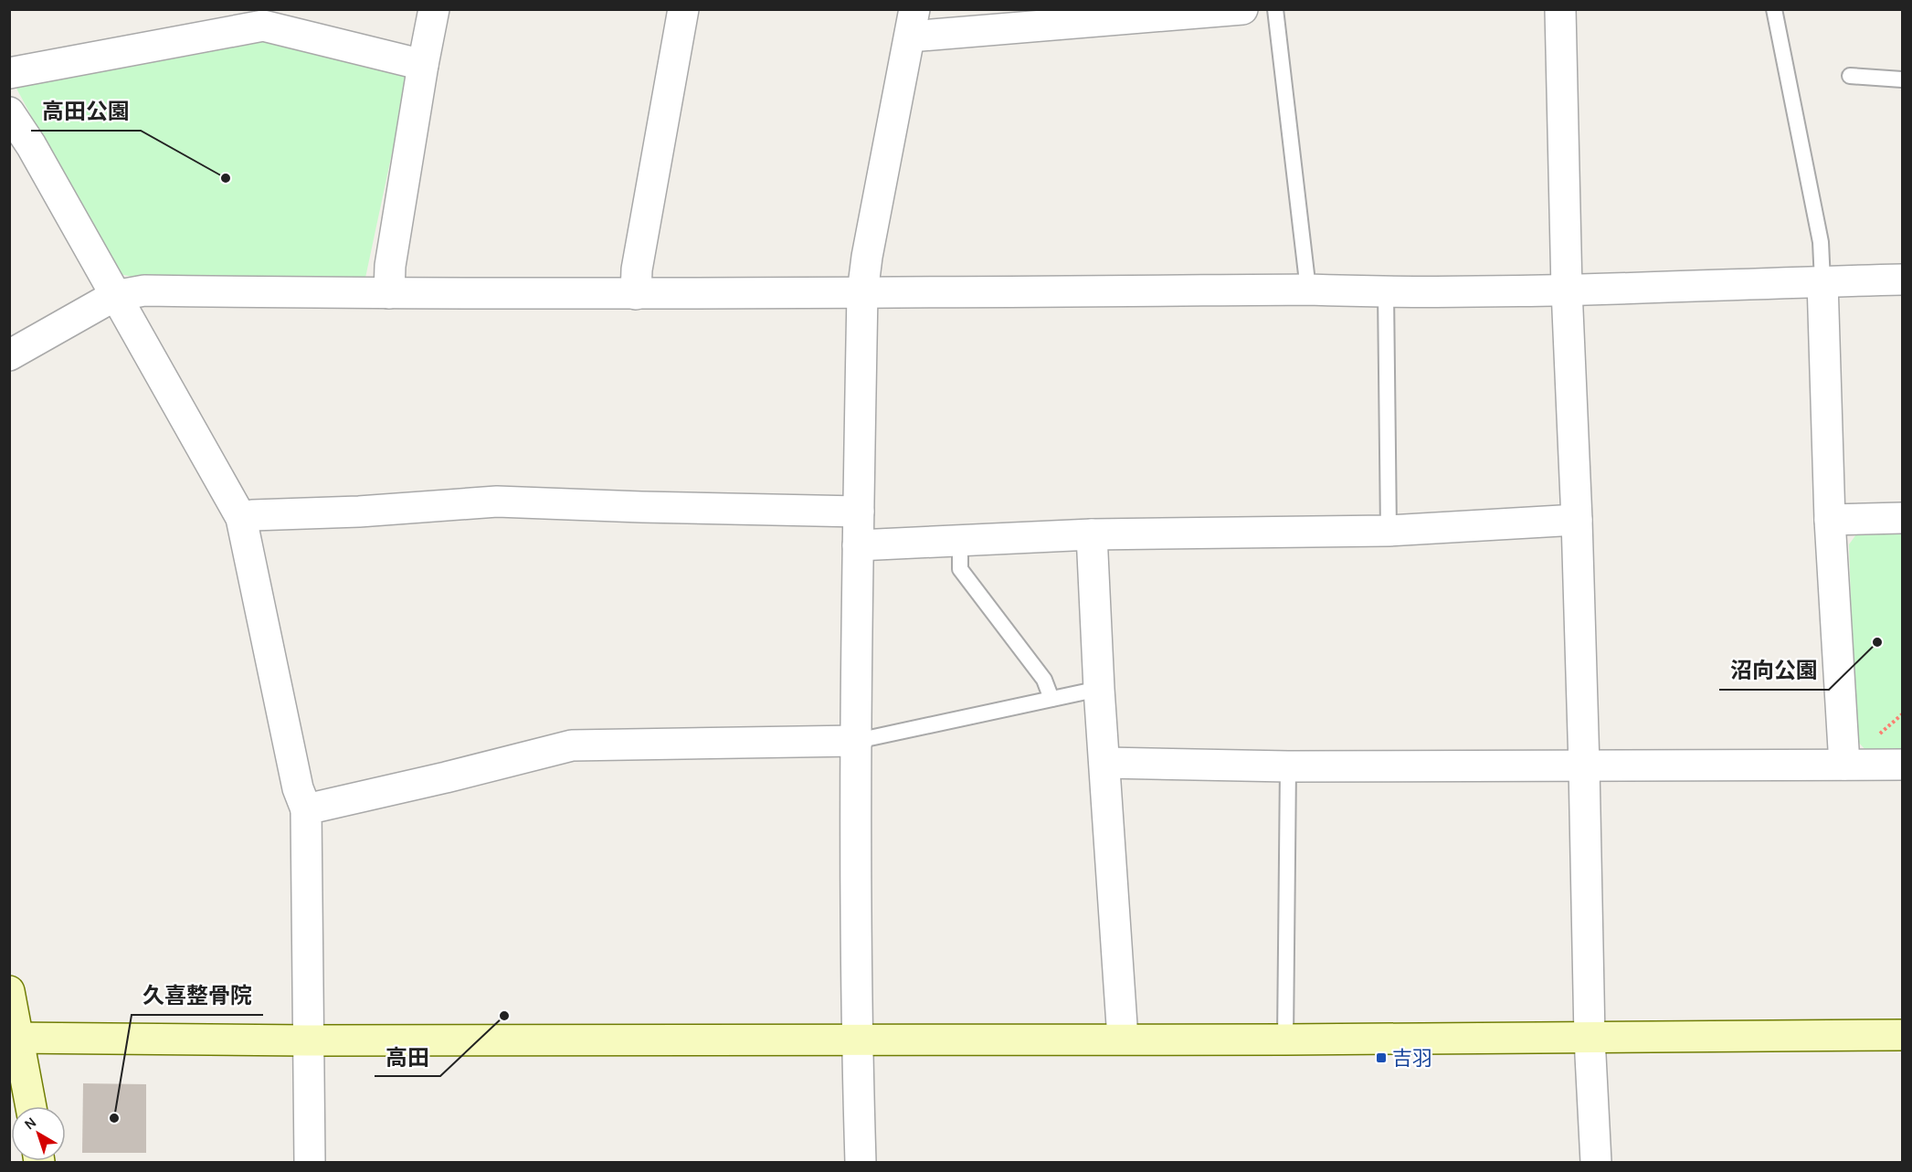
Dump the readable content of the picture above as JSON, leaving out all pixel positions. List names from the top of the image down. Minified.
{"places":{"other":["高田公園","沼向公園","高田","久喜整骨院"],"transit":["吉羽"]},"north":"top left"}
